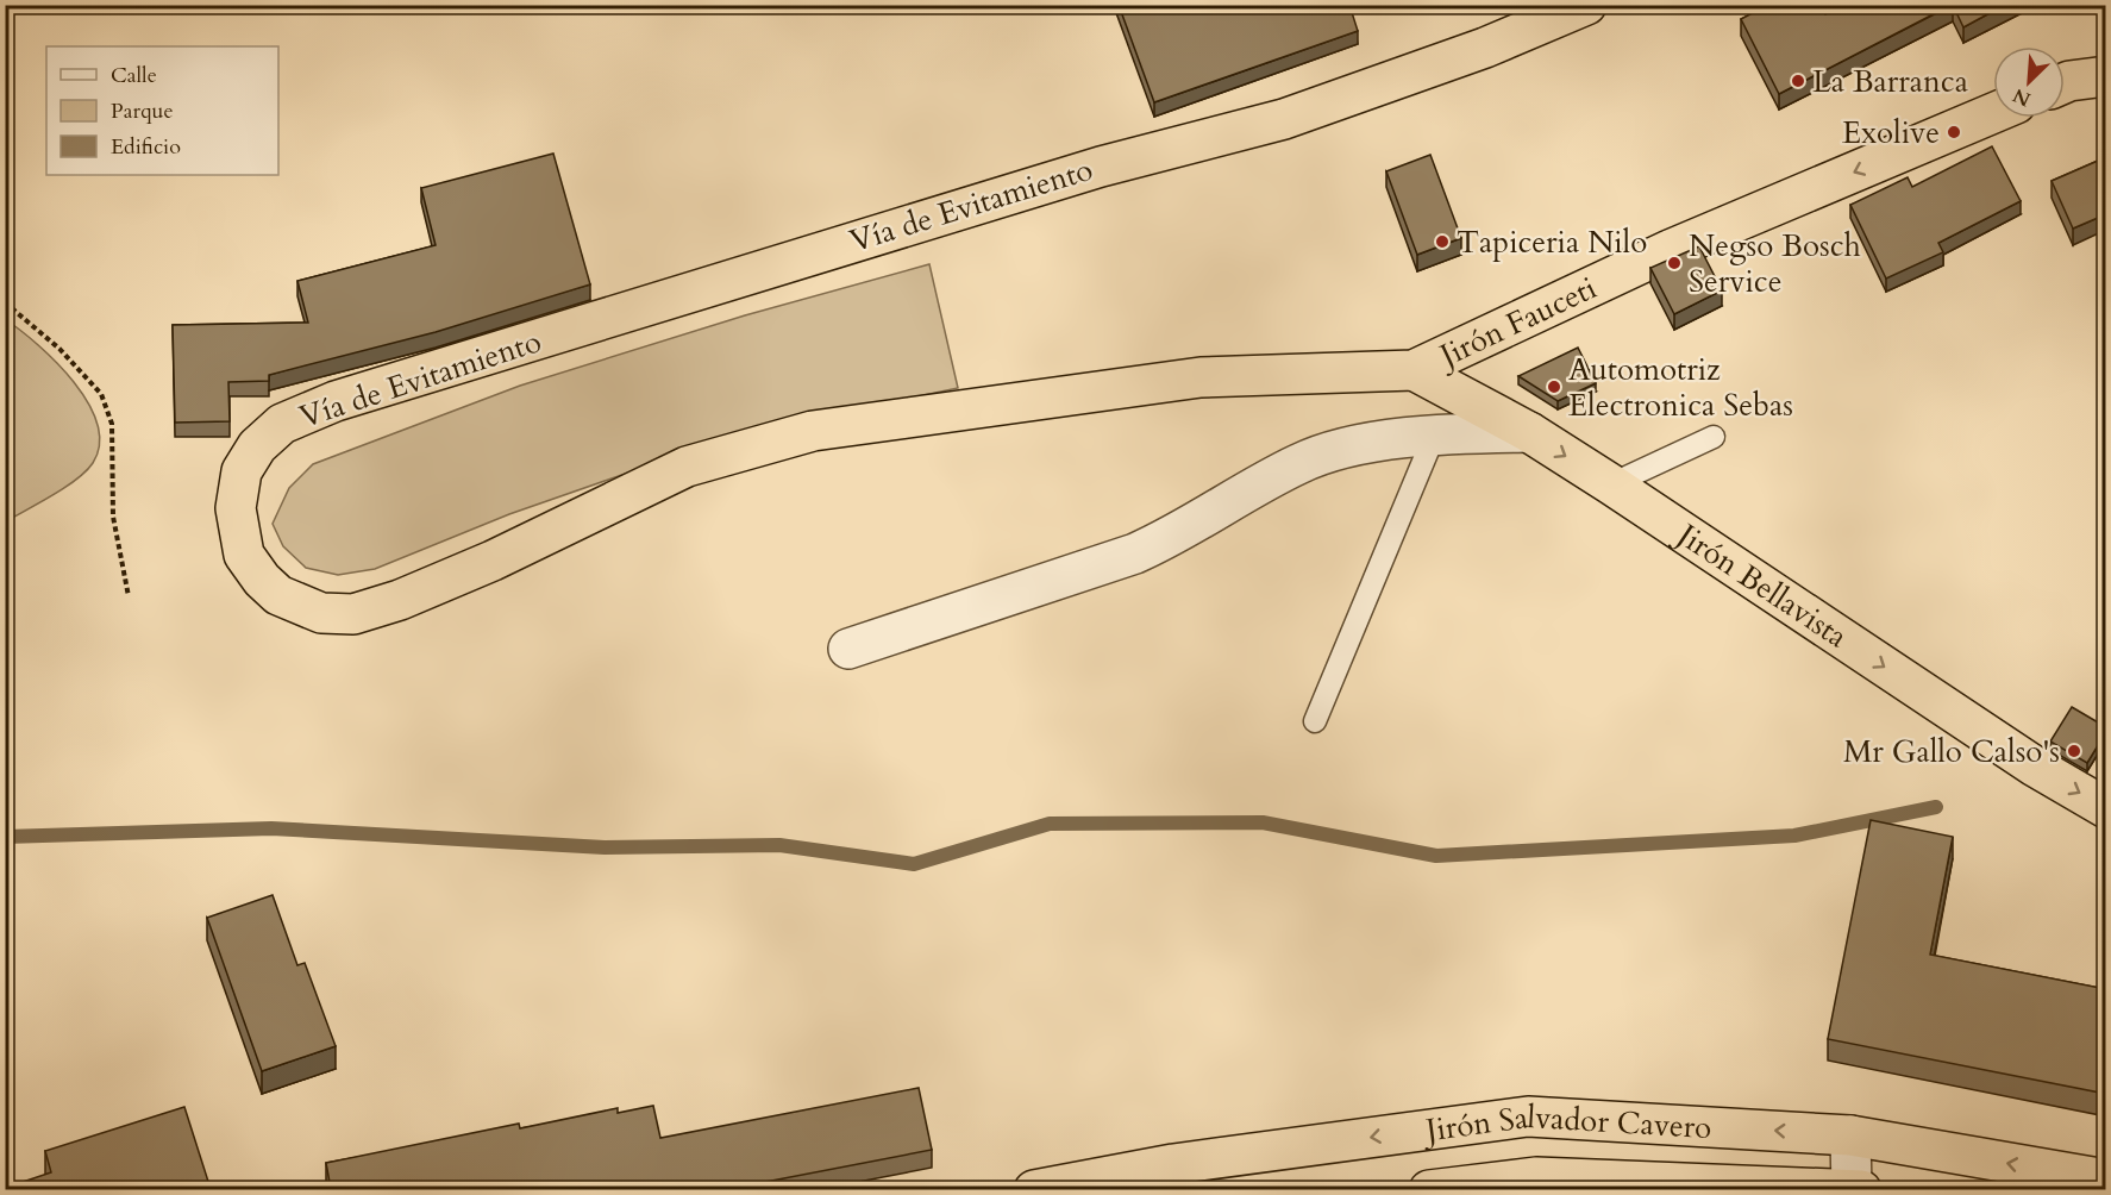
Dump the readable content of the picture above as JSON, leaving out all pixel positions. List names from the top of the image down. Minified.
{"streets":{"highway":["Vía de Evitamiento","Jirón Fauceti","Jirón Bellavista","Jirón Salvador Cavero"]},"crossings":[["Vía de Evitamiento","Jirón Fauceti"],["Vía de Evitamiento","Jirón Bellavista"],["Jirón Fauceti","Jirón Bellavista"]],"one_way":["Jirón Fauceti","Jirón Bellavista"],"places":["La Barranca","Exolive","Tapiceria Nilo","Negso Bosch Service","Automotriz Electronica Sebas","Mr Gallo Calso's"],"legend":["Calle","Parque","Edificio"],"north":"bottom left"}
